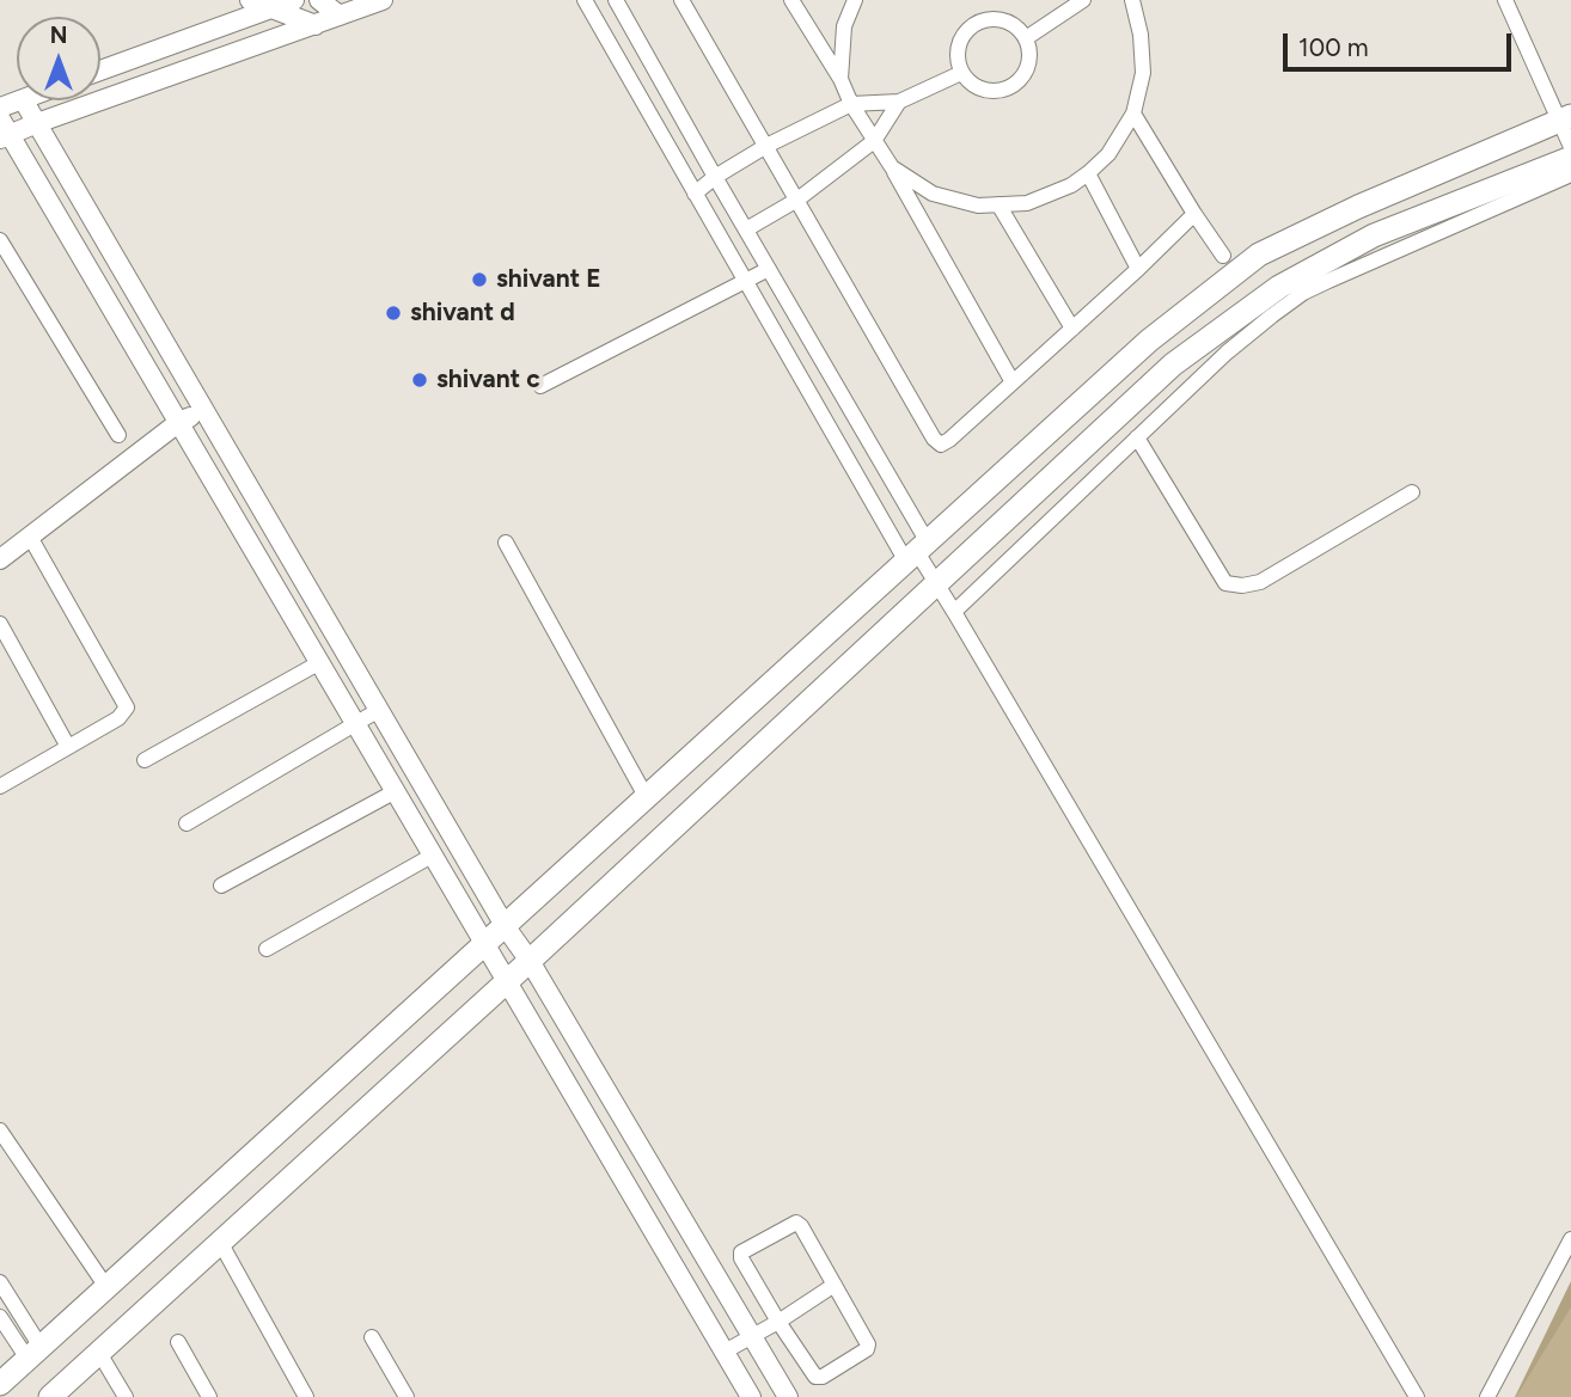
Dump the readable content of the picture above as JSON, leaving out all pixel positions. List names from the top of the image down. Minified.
{"places":["shivant E","shivant d","shivant c"],"scale_bar":"100 m","north":"top"}
